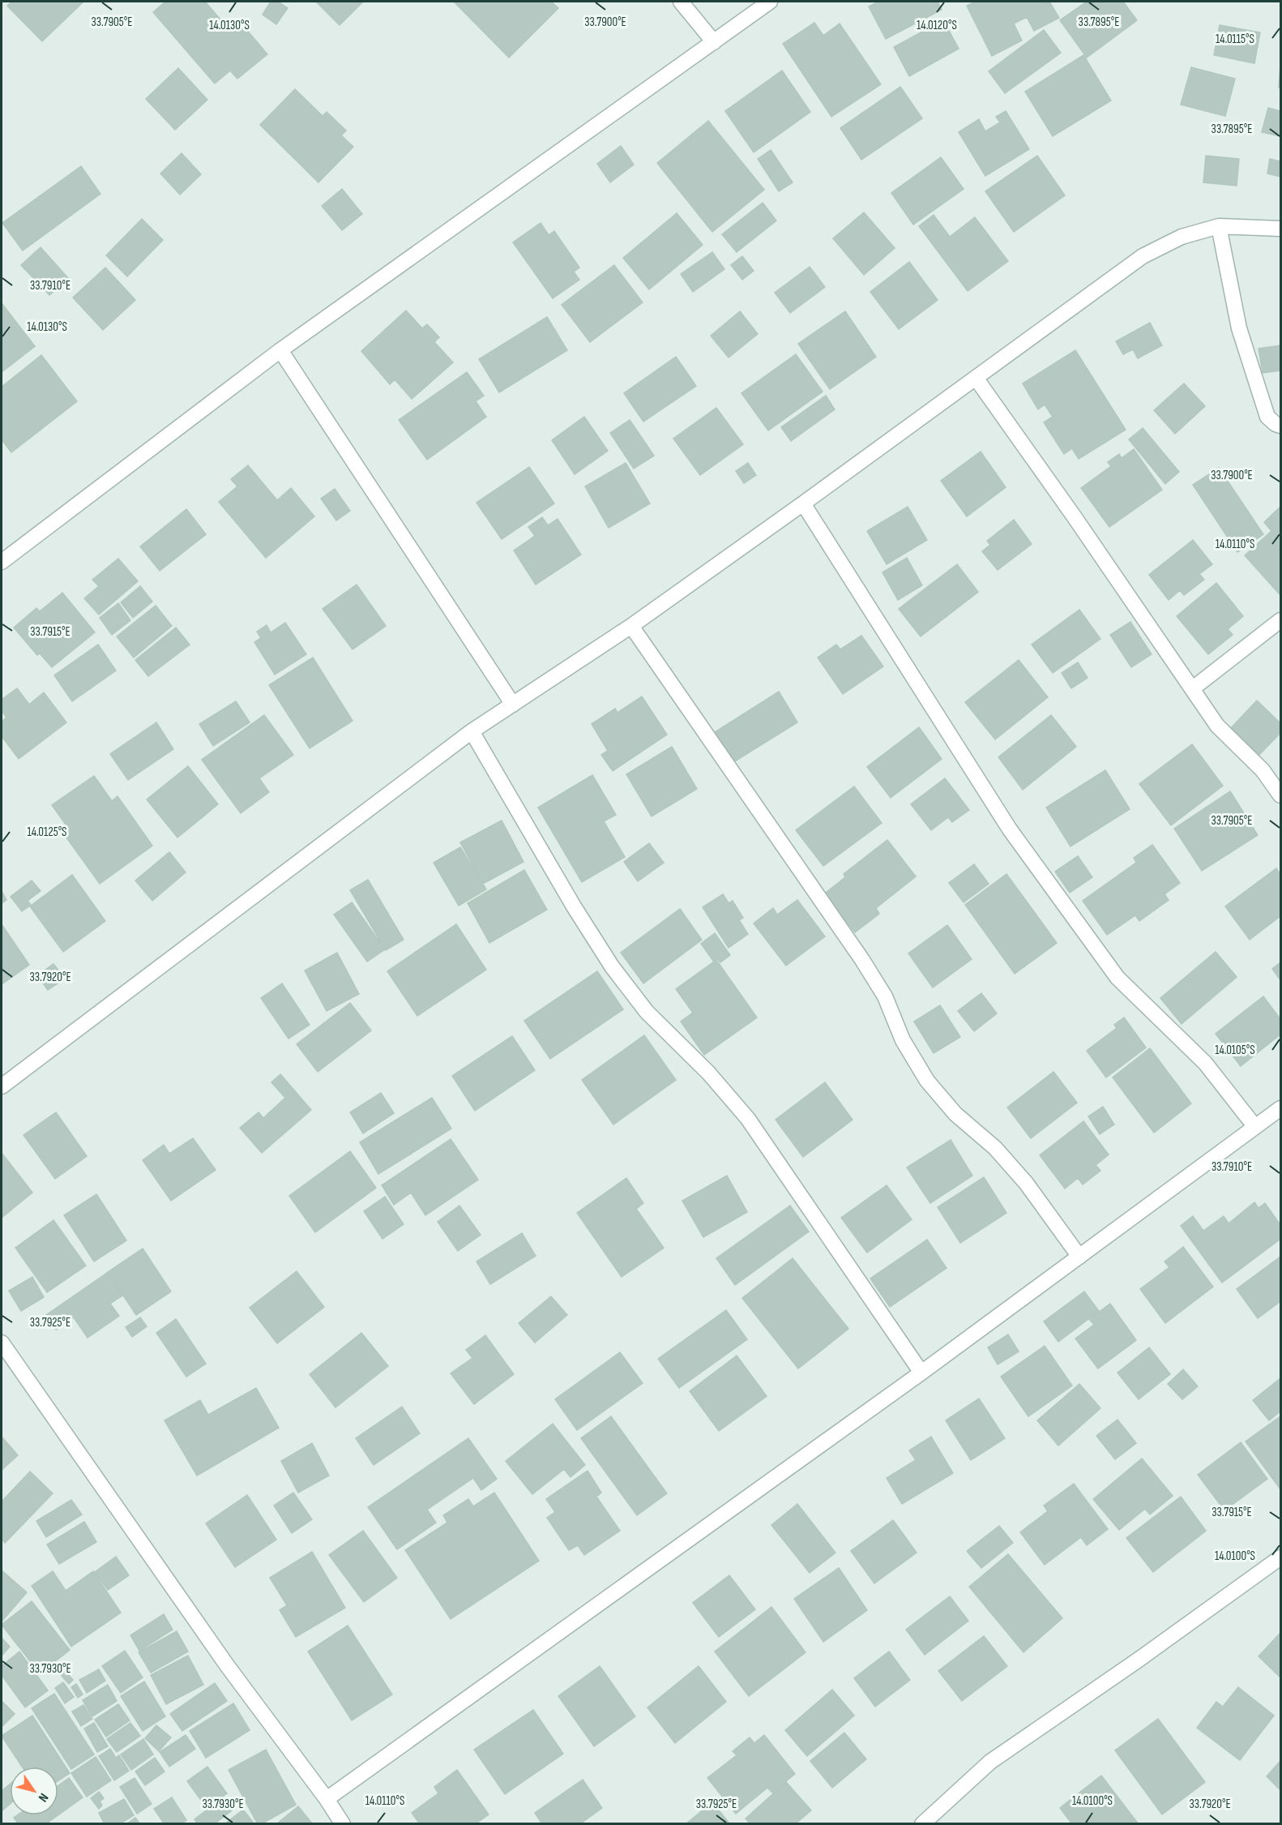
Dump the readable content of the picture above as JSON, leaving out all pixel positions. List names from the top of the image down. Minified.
{"north":"bottom right","coordinates":["33.7905°E","33.7900°E","33.7895°E","14.0130°S","14.0120°S","14.0115°S","33.7910°E","14.0110°S","33.7915°E","14.0125°S","33.7920°E","14.0105°S","33.7925°E","14.0100°S","33.7930°E"]}
